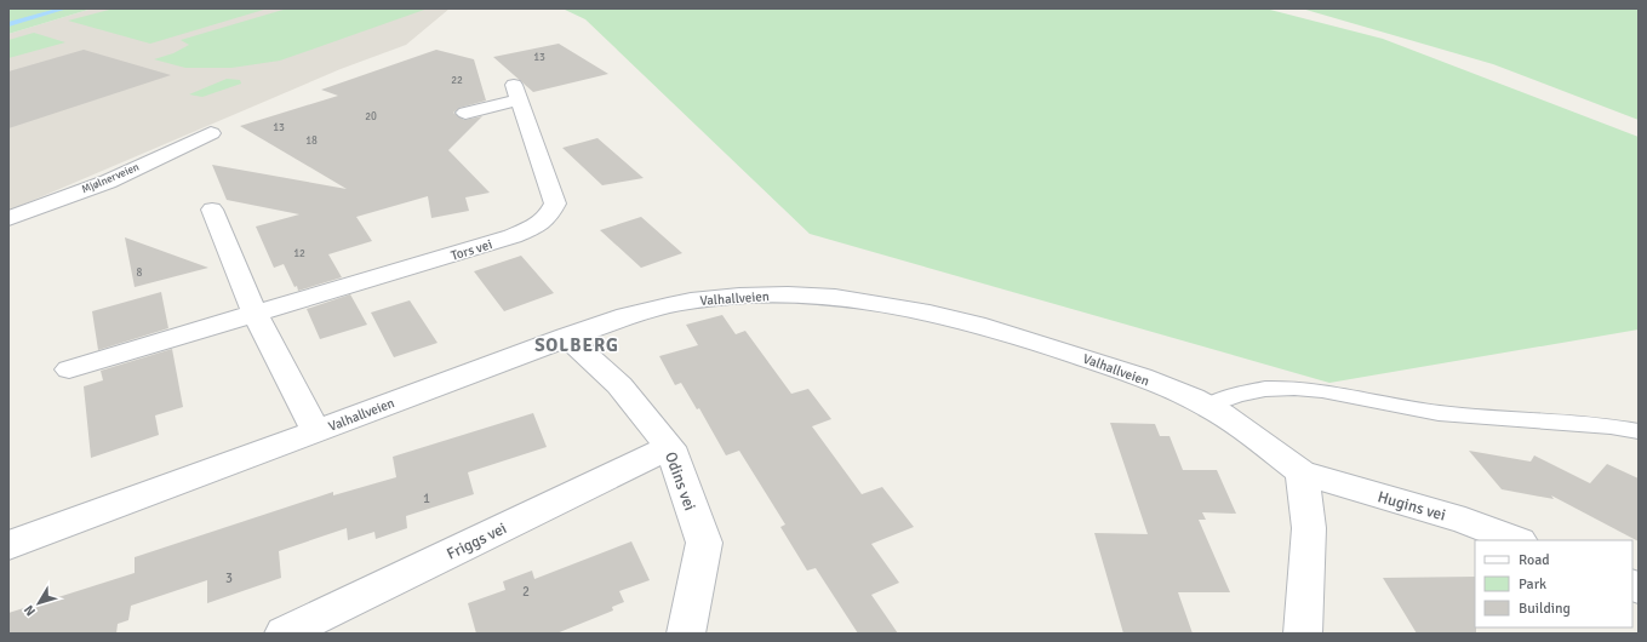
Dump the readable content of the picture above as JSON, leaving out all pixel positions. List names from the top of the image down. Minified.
{"streets":{"street":["Mjølnerveien","Tors vei","Valhallveien","Odins vei","Hugins vei","Friggs vei"]},"crossings":[["Valhallveien","Odins vei"],["Valhallveien","Hugins vei"],["Odins vei","Friggs vei"]],"districts":["SOLBERG"],"house_numbers":["13","22","20","13","18","12","8","1","3","2"],"legend":["Road","Park","Building"],"north":"bottom left"}
